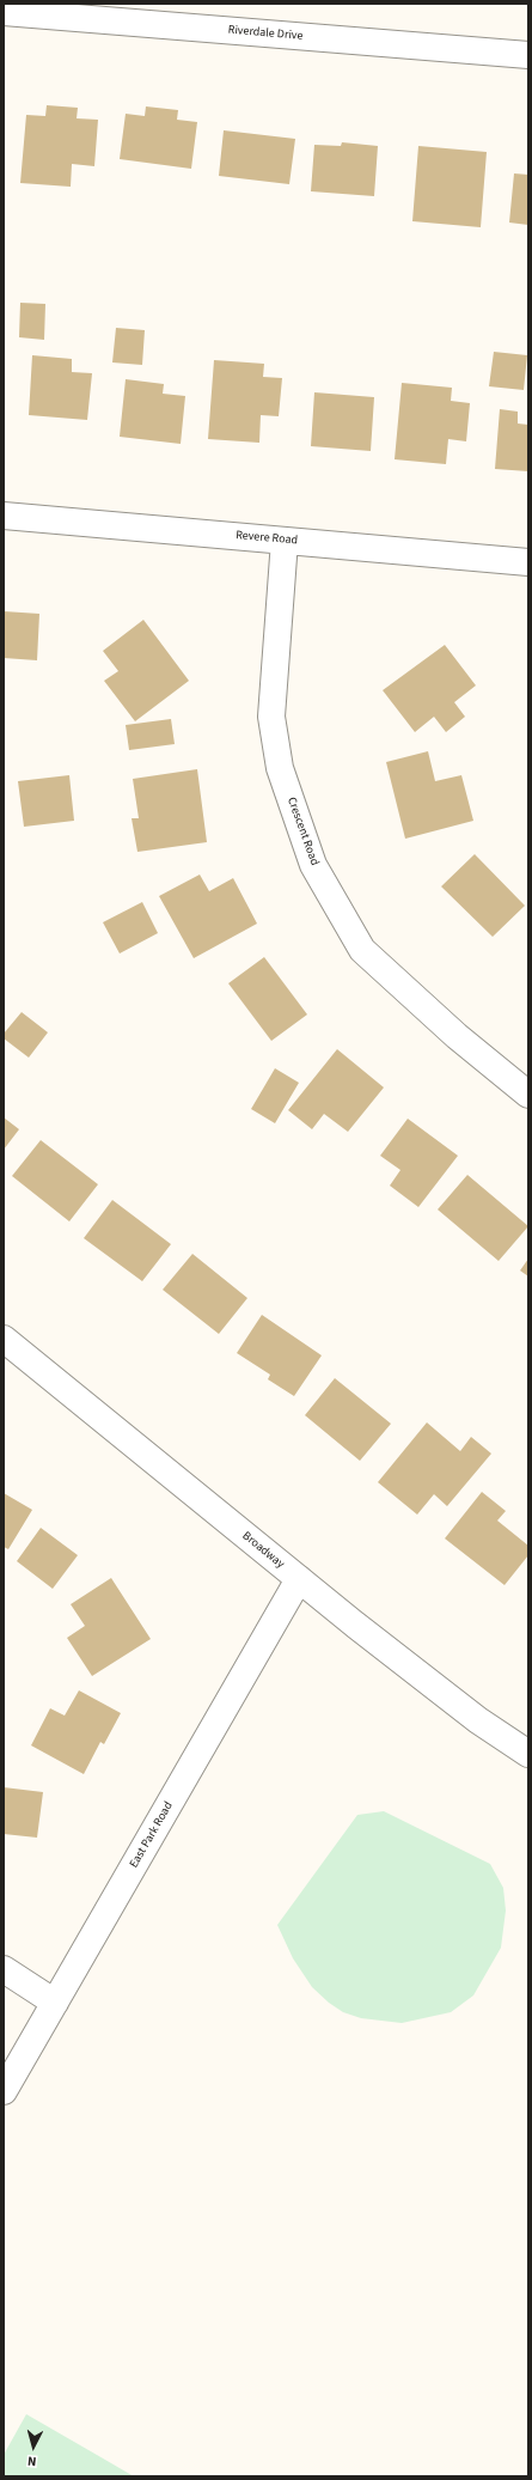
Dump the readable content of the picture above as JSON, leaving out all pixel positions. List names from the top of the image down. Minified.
{"streets":{"street":["Riverdale Drive","Revere Road","Crescent Road","Broadway","East Park Road"]},"crossings":[["Revere Road","Crescent Road"],["Broadway","East Park Road"]],"north":"bottom"}
